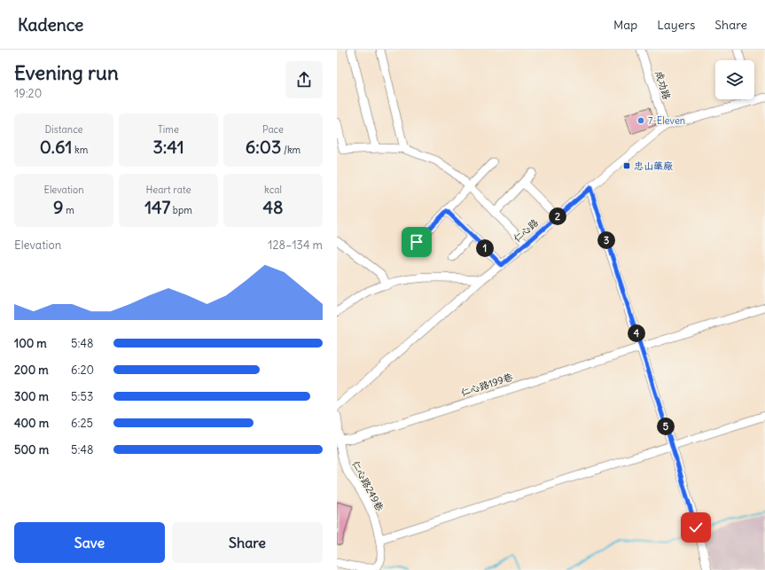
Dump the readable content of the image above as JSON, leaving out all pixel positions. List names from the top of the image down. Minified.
{"streets":{"street":["成功路","仁心路","仁心路199巷","仁心路249巷"]},"crossings":[["成功路","仁心路"],["仁心路199巷","仁心路249巷"]],"places":{"other":["7-Eleven"],"transit":["忠山藥廠"]},"page":{"header":"Kadence","nav":["Map","Layers","Share"],"heading":["Evening run","19:20"],"stats":[["Distance","0.61 km"],["Time","3:41"],["Pace","6:03 /km"],["Elevation","9 m"],["Heart rate","147 bpm"],["kcal","48"]],"pins":["2","3","1","4","5"],"chart":["Elevation","128–134 m"],"list":[{"name":"100 m","note":"5:48"},{"name":"200 m","note":"6:20"},{"name":"300 m","note":"5:53"},{"name":"400 m","note":"6:25"},{"name":"500 m","note":"5:48"}],"buttons":["Save","Share"]}}
